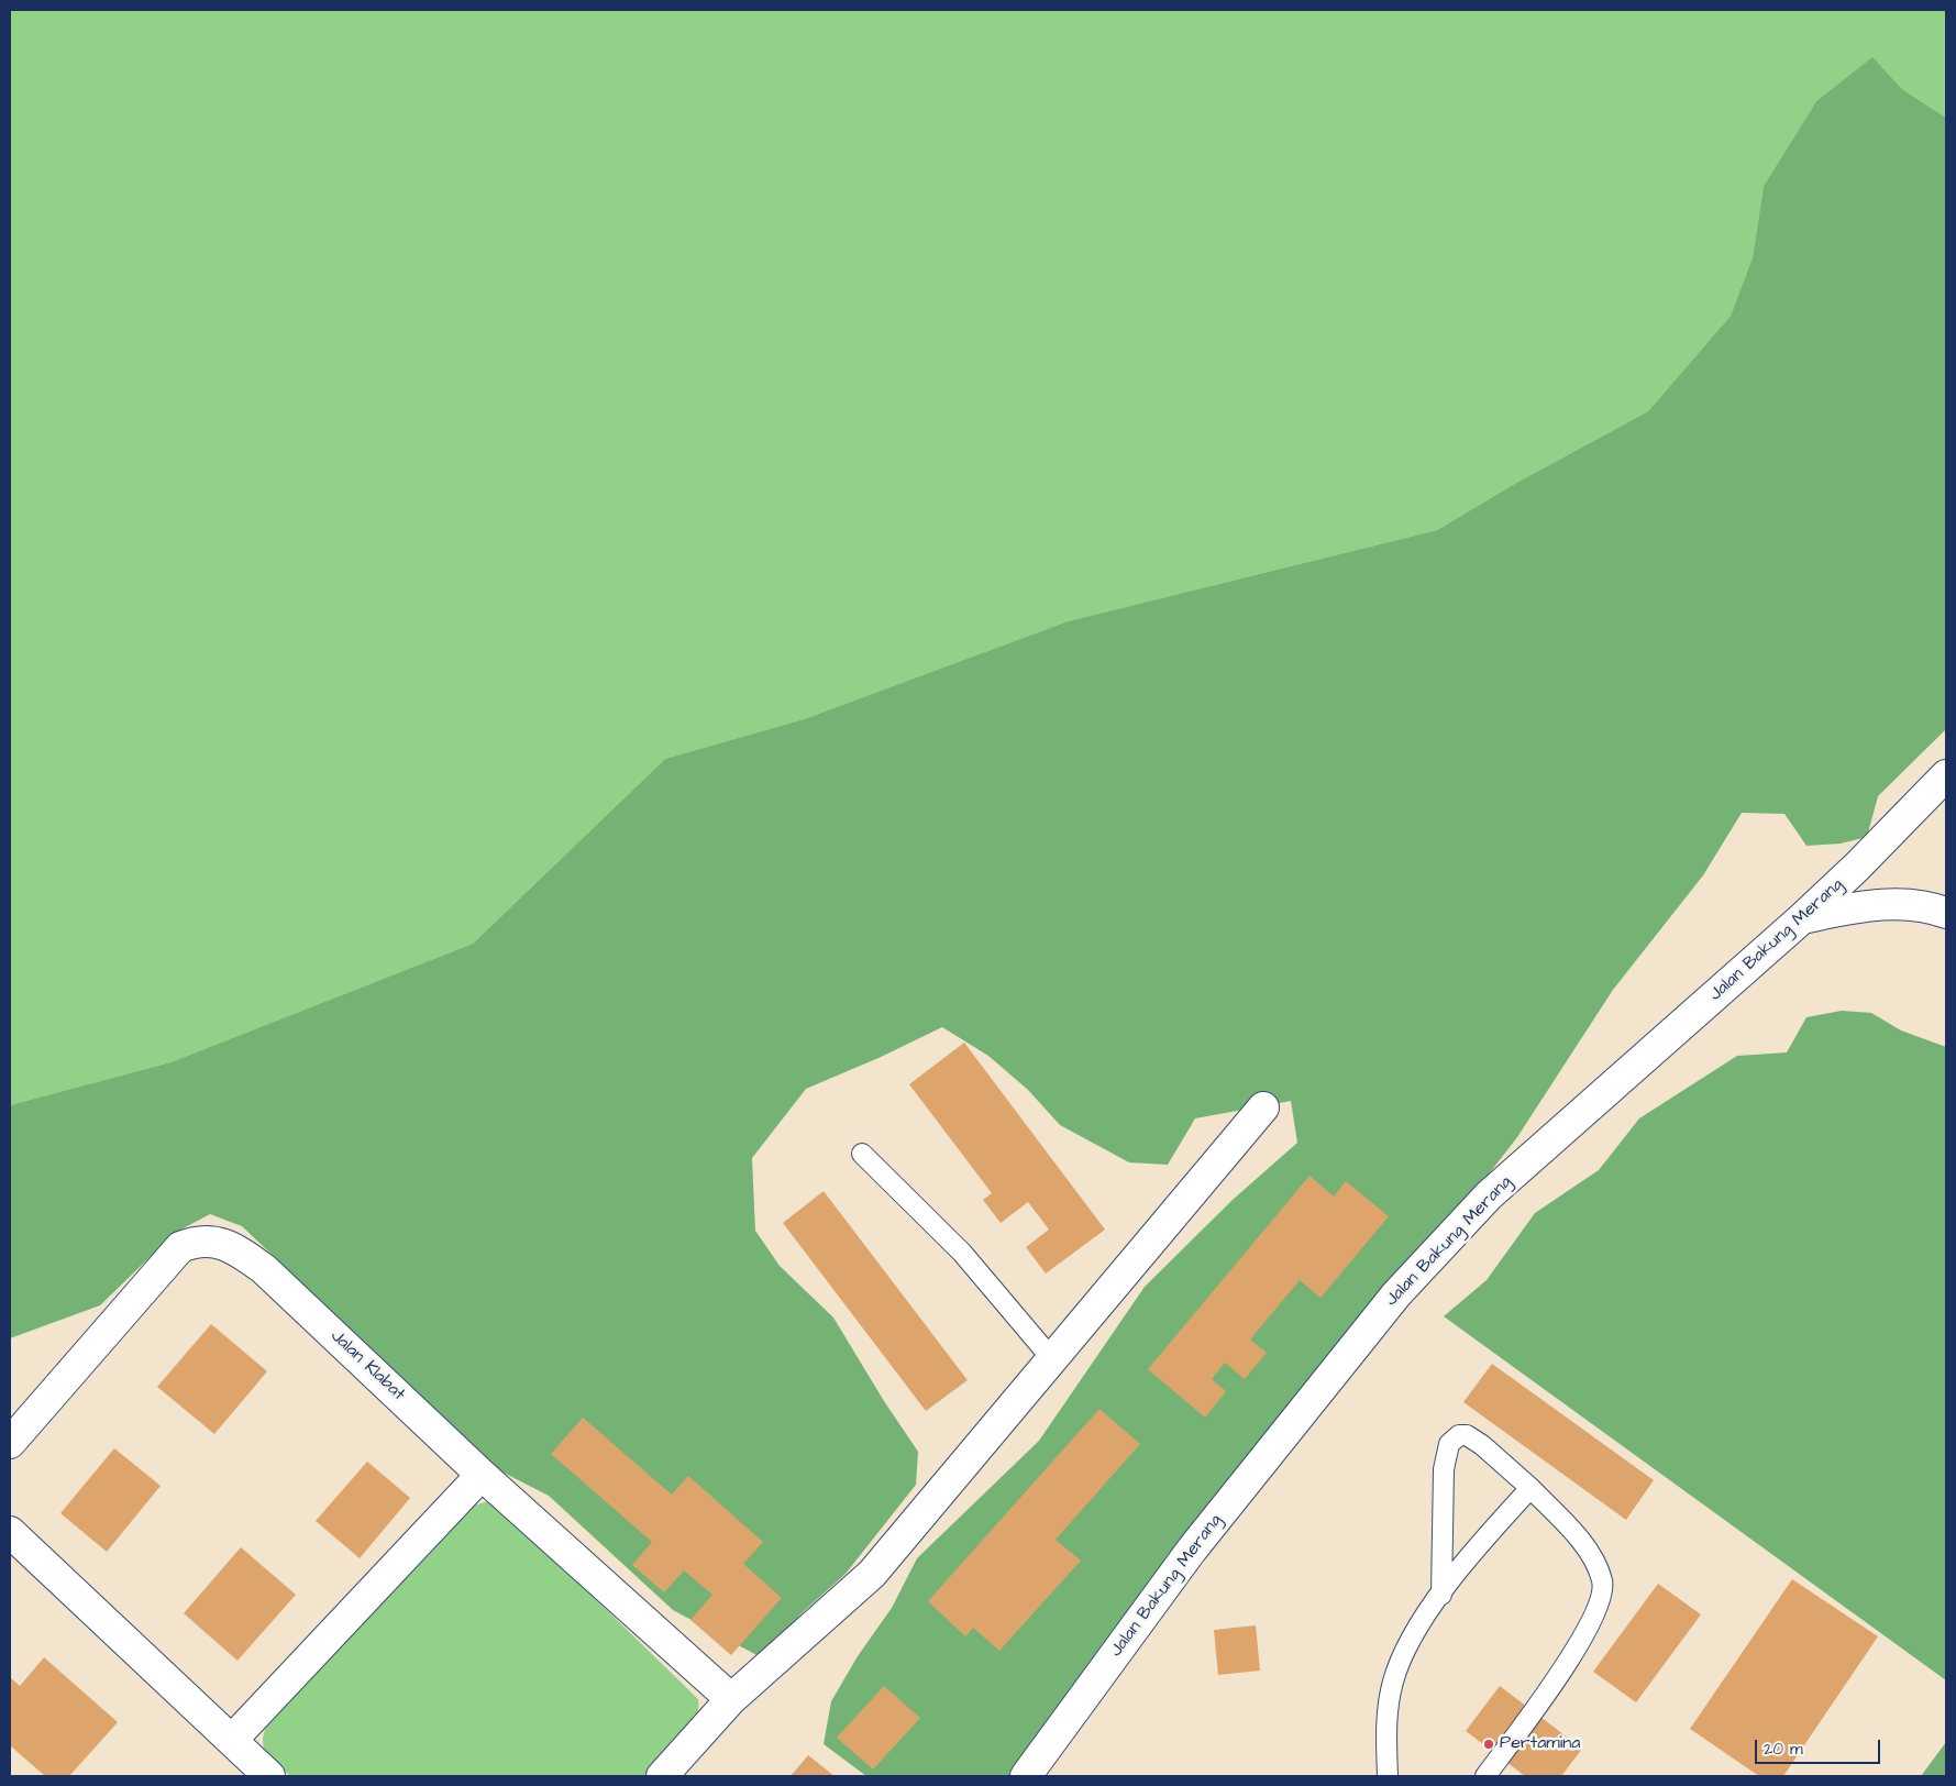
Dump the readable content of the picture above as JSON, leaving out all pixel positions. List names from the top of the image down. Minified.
{"streets":{"street":["Jalan Bakung Merang","Jalan Klabat"]},"places":["Pertamina"],"scale_bar":"20 m"}
